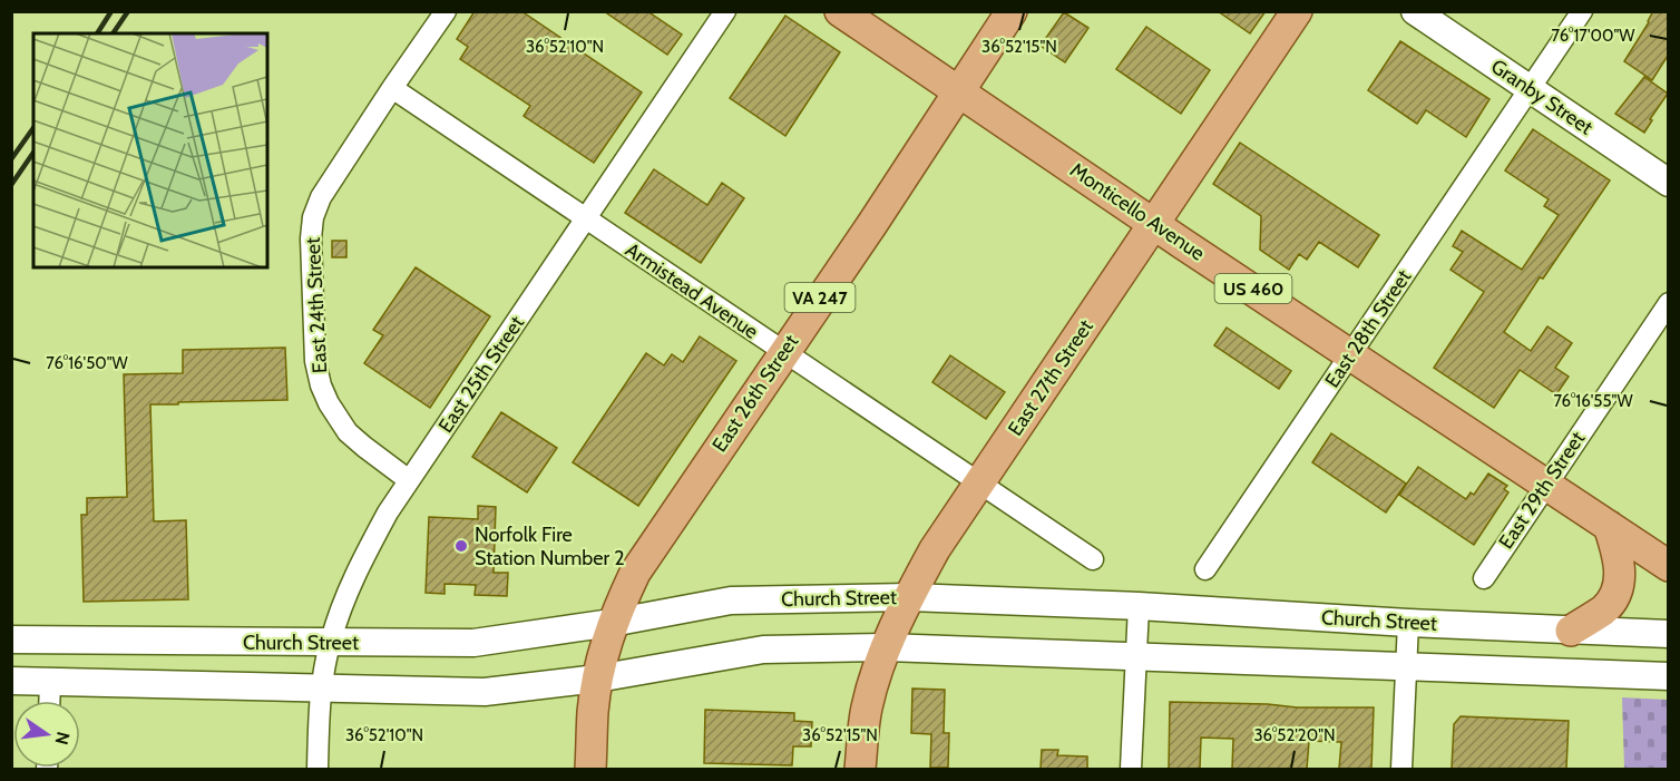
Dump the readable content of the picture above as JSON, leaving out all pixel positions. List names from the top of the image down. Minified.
{"streets":{"main road":["Granby Street","Monticello Avenue","US 460","VA 247","East 27th Street","East 26th Street","Church Street"],"street":["Armistead Avenue","East 24th Street","East 28th Street","East 25th Street","East 29th Street"]},"crossings":[["Granby Street","East 28th Street"],["Monticello Avenue","East 28th Street"],["Monticello Avenue","East 27th Street"],["Monticello Avenue","East 26th Street"],["Monticello Avenue","East 29th Street"],["Armistead Avenue","East 24th Street"],["Armistead Avenue","East 25th Street"],["Armistead Avenue","East 27th Street"],["Armistead Avenue","East 26th Street"],["East 24th Street","East 25th Street"],["East 25th Street","Church Street"],["East 27th Street","Church Street"],["East 26th Street","Church Street"]],"places":["Norfolk Fire Station Number 2"],"north":"right","coordinates":["76°17'00\"W","36°52'10\"N","36°52'15\"N","76°16'50\"W","76°16'55\"W","36°52'20\"N"]}
